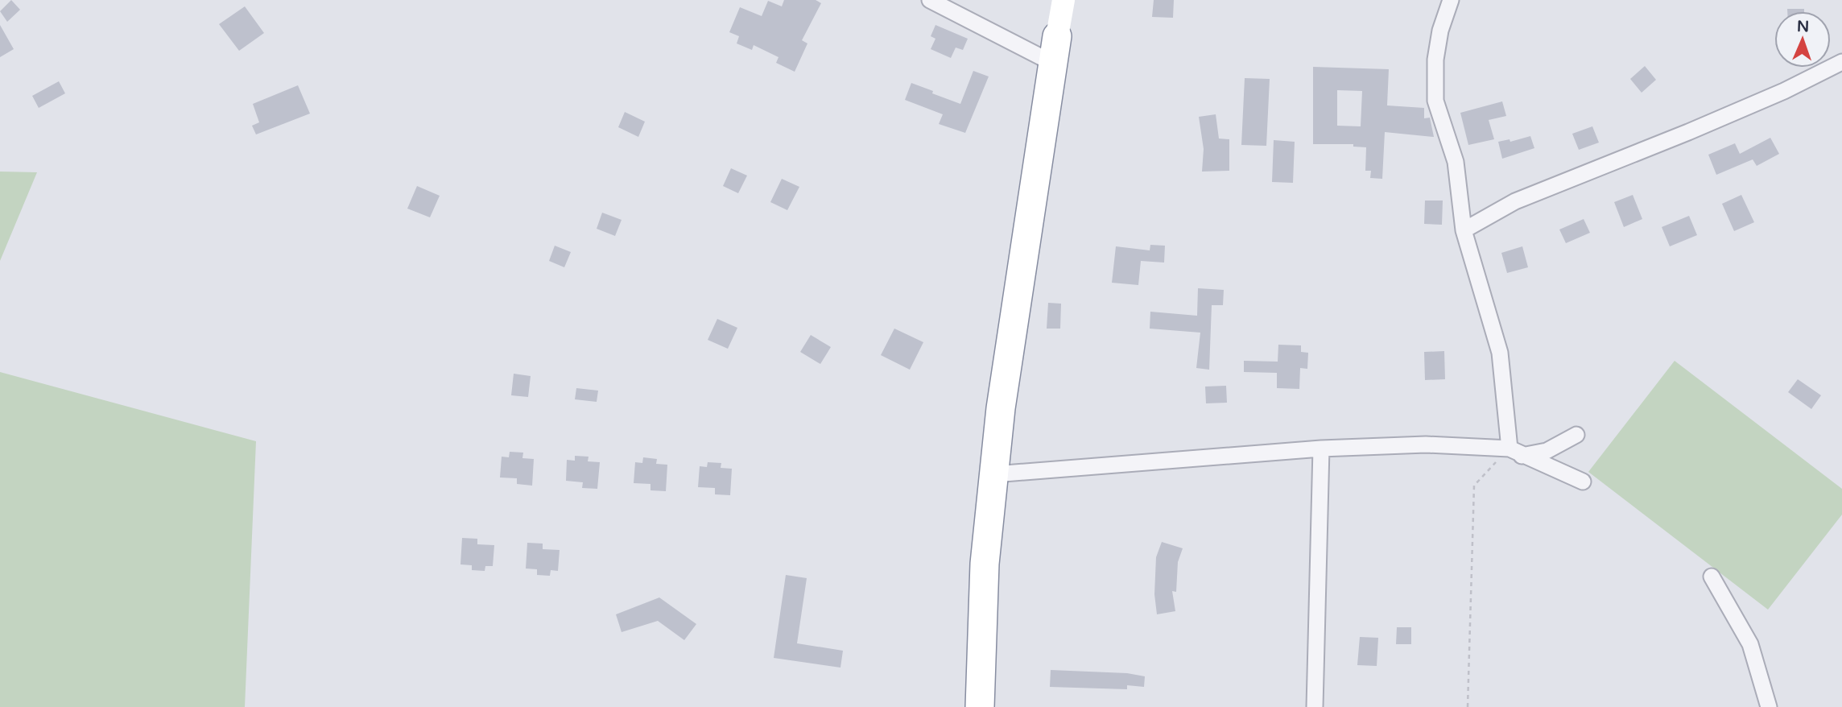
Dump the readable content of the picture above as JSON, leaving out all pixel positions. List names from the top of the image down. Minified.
{"north":"top"}
